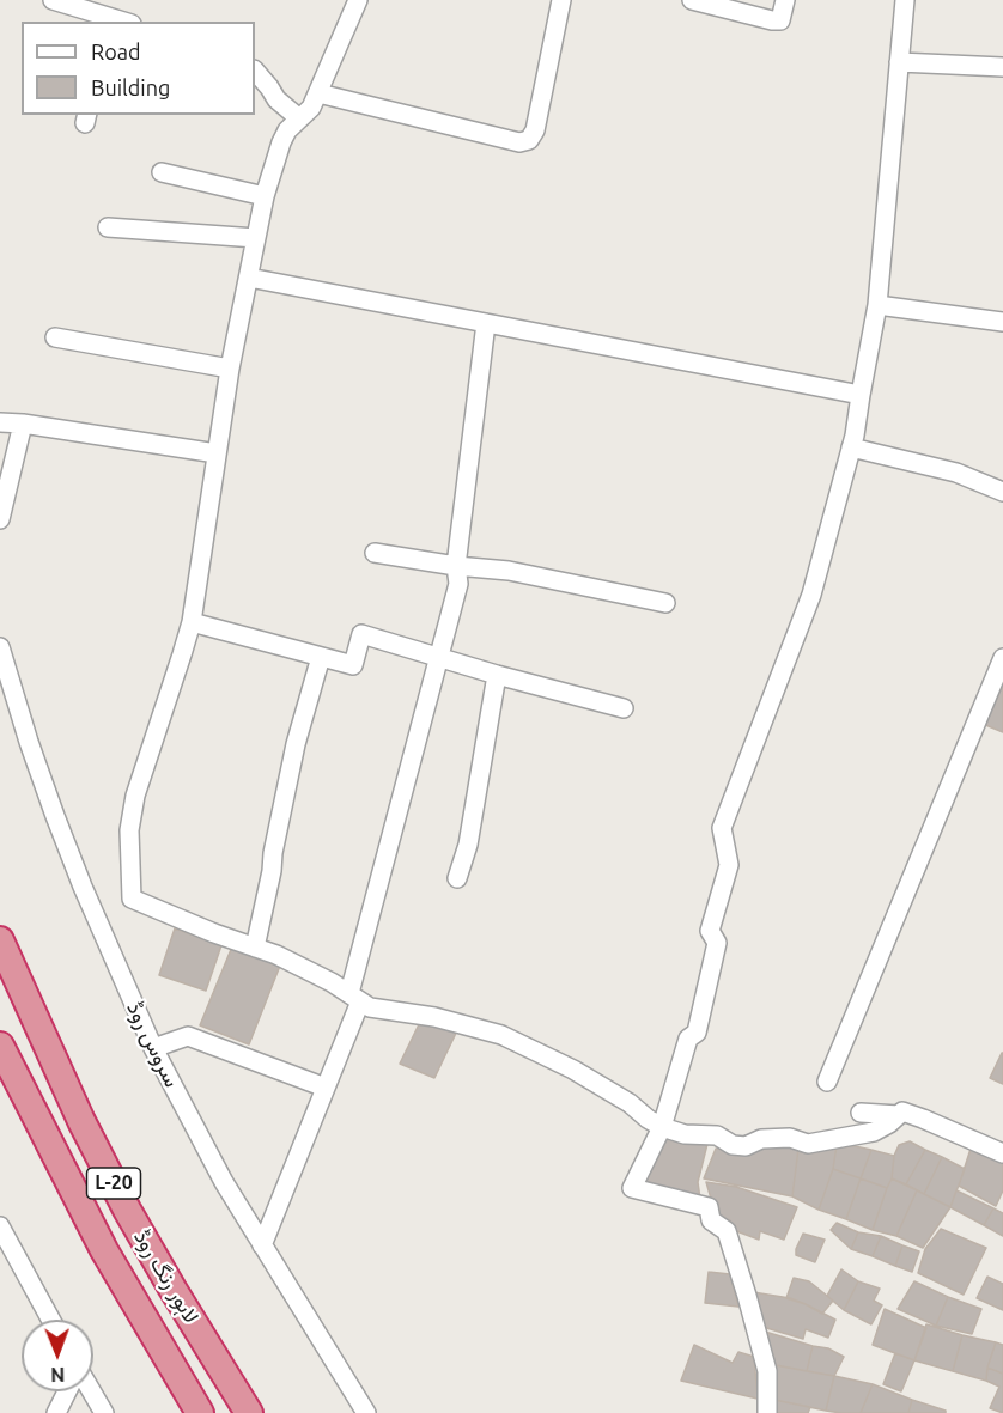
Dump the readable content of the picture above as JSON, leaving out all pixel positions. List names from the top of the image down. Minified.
{"streets":{"highway":["L-20","لاہور رنگ روڈ"],"street":["سروس روڈ"]},"legend":["Road","Building"],"north":"bottom"}
